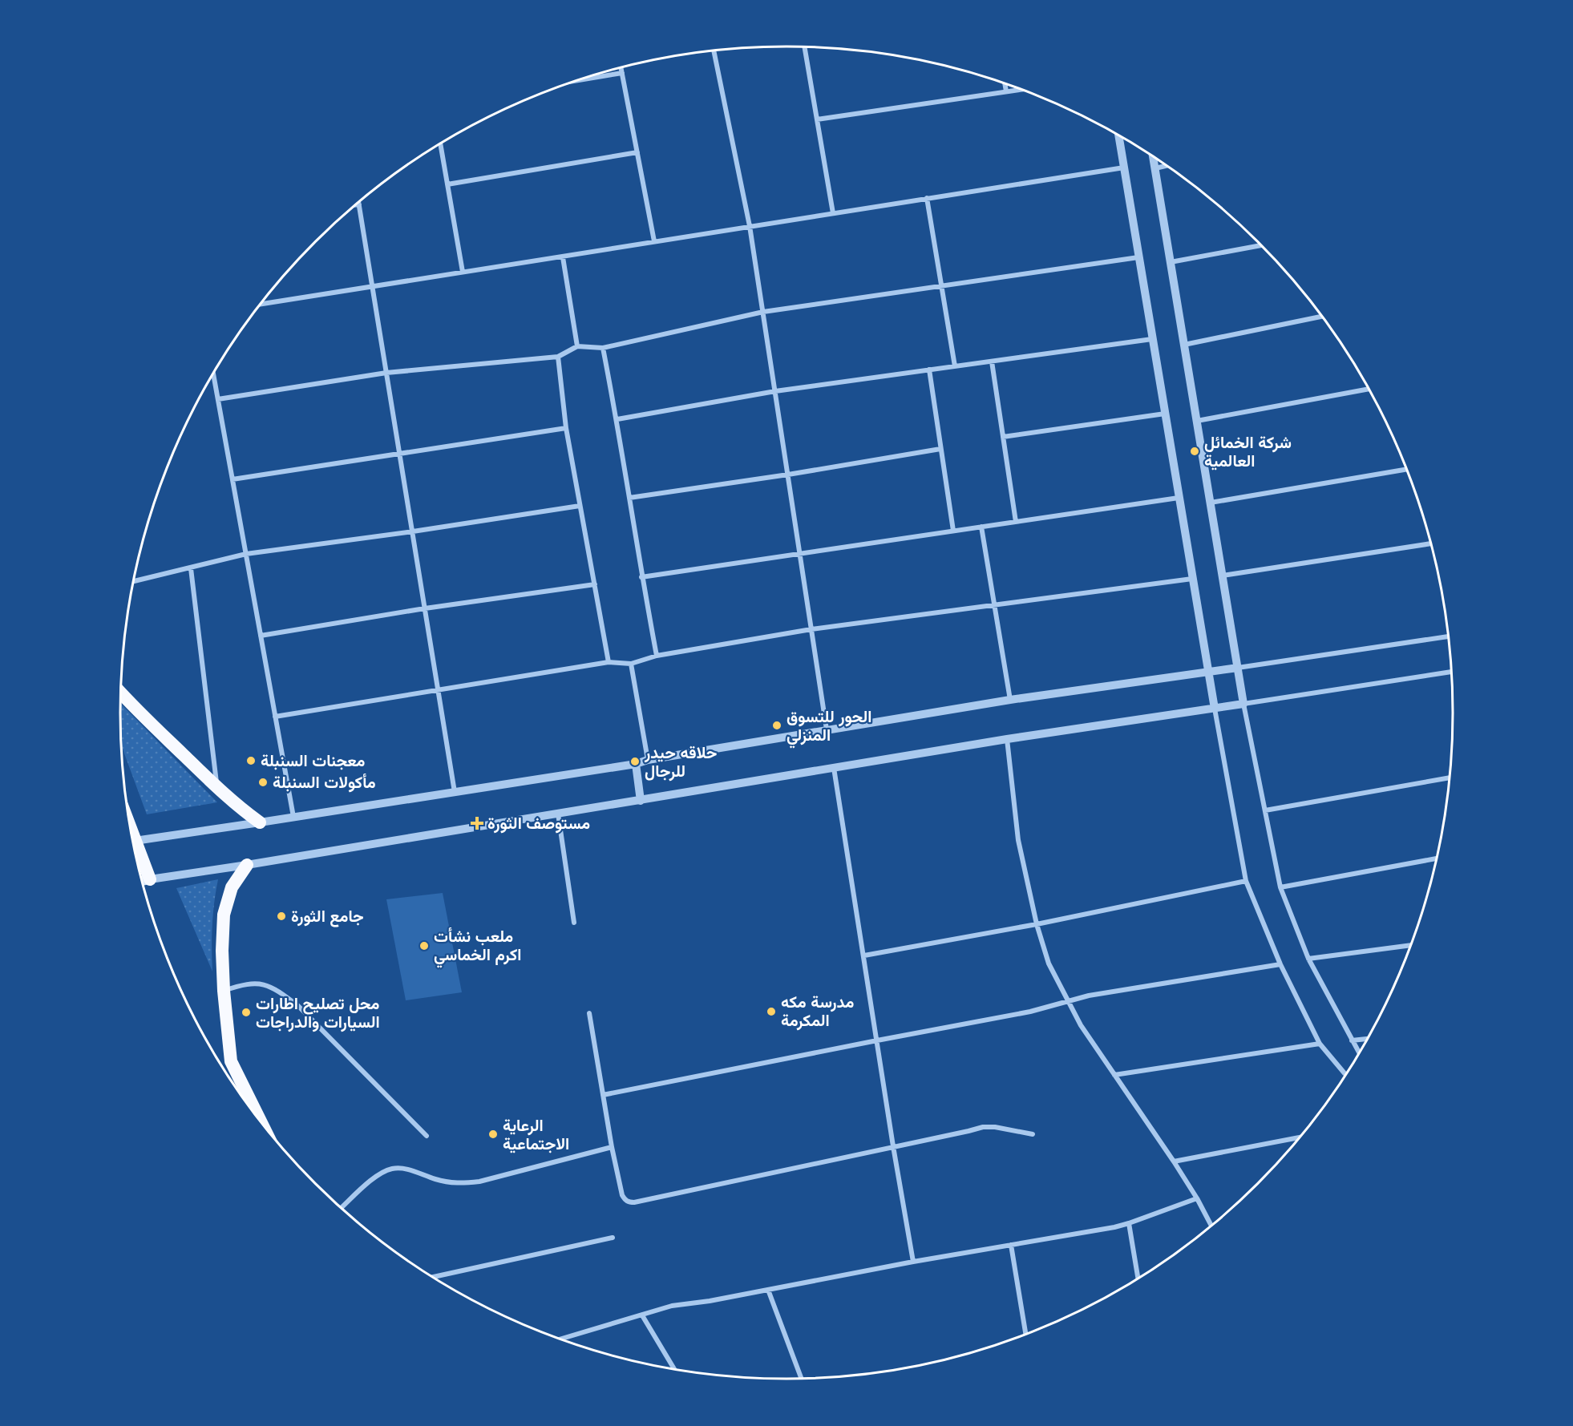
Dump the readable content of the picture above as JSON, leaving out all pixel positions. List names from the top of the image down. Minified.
{"places":{"other":["شركة الخمائل العالمية","الحور للتسوق المنزلي","معجنات السنبلة","حلاقه حيدر للرجال","مأكولات السنبلة","جامع الثورة","ملعب نشأت اكرم الخماسي","مدرسة مكه المكرمة","محل تصليح اطارات السيارات والدراجات","الرعاية الاجتماعية"],"health":["مستوصف الثورة"]}}
